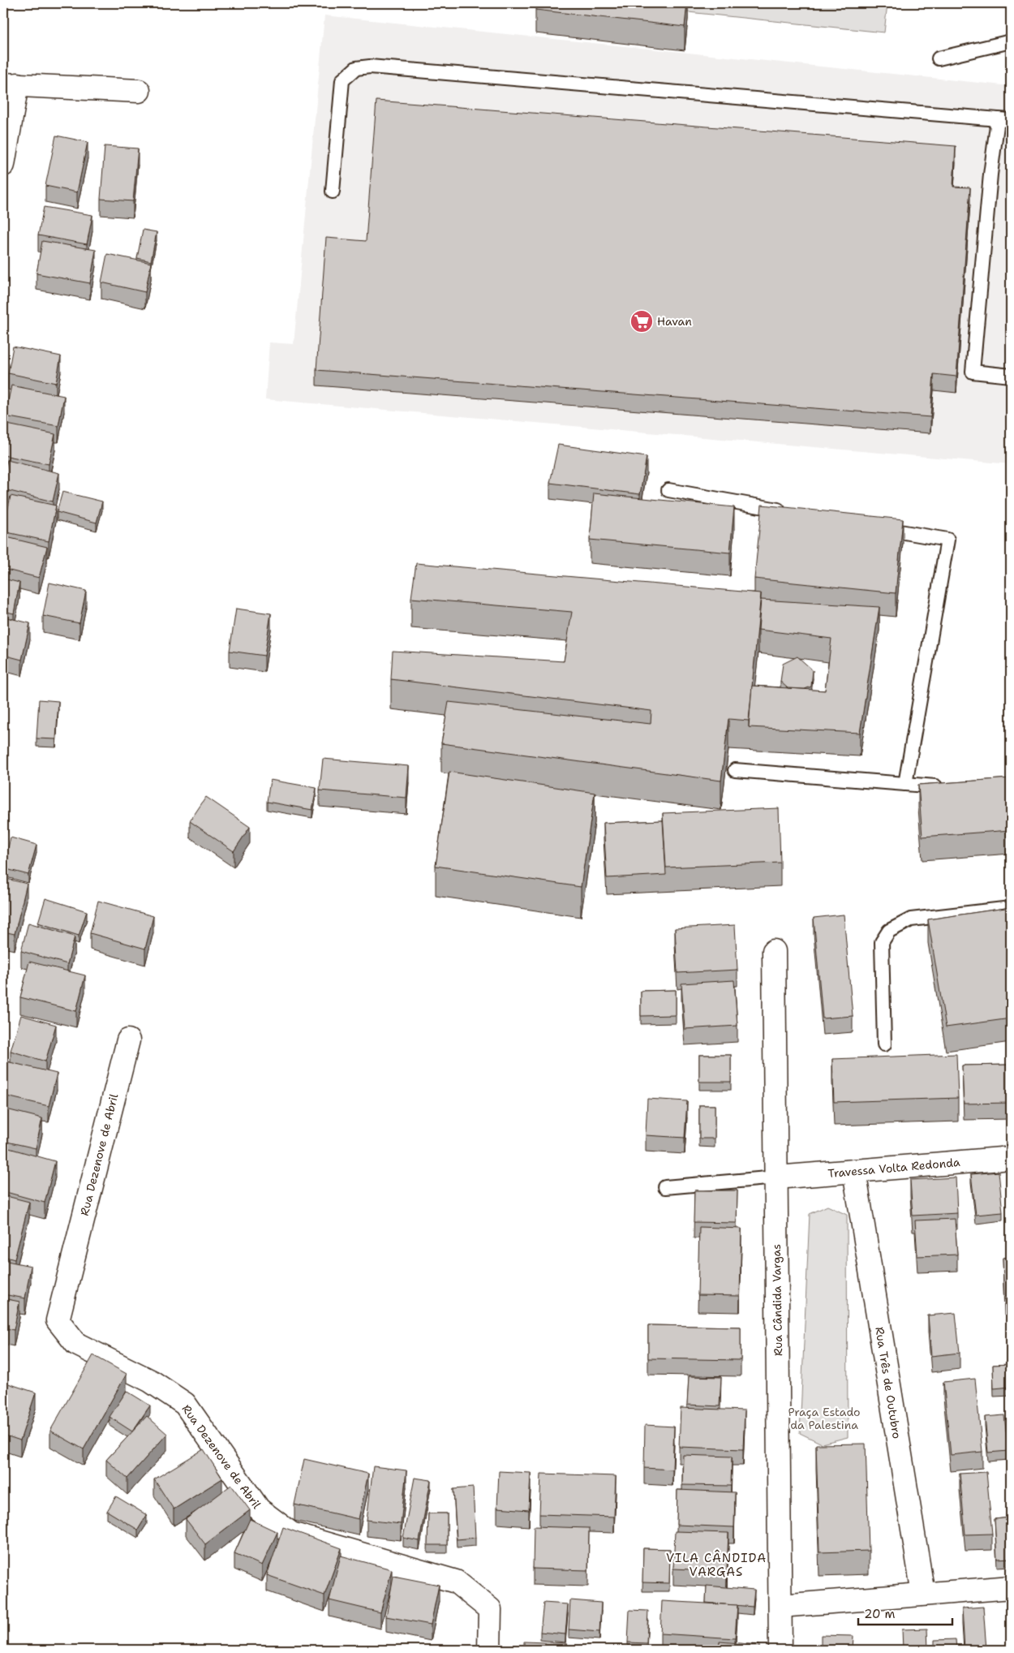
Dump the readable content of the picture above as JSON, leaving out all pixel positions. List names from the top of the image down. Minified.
{"streets":{"street":["Rua Dezenove de Abril","Travessa Volta Redonda","Rua Cândida Vargas","Rua Três de Outubro"]},"crossings":[["Travessa Volta Redonda","Rua Cândida Vargas"],["Travessa Volta Redonda","Rua Três de Outubro"]],"districts":["VILA CÂNDIDA VARGAS"],"parks":["Praça Estado da Palestina"],"places":{"supermarket":["Havan"]},"scale_bar":"20 m"}
